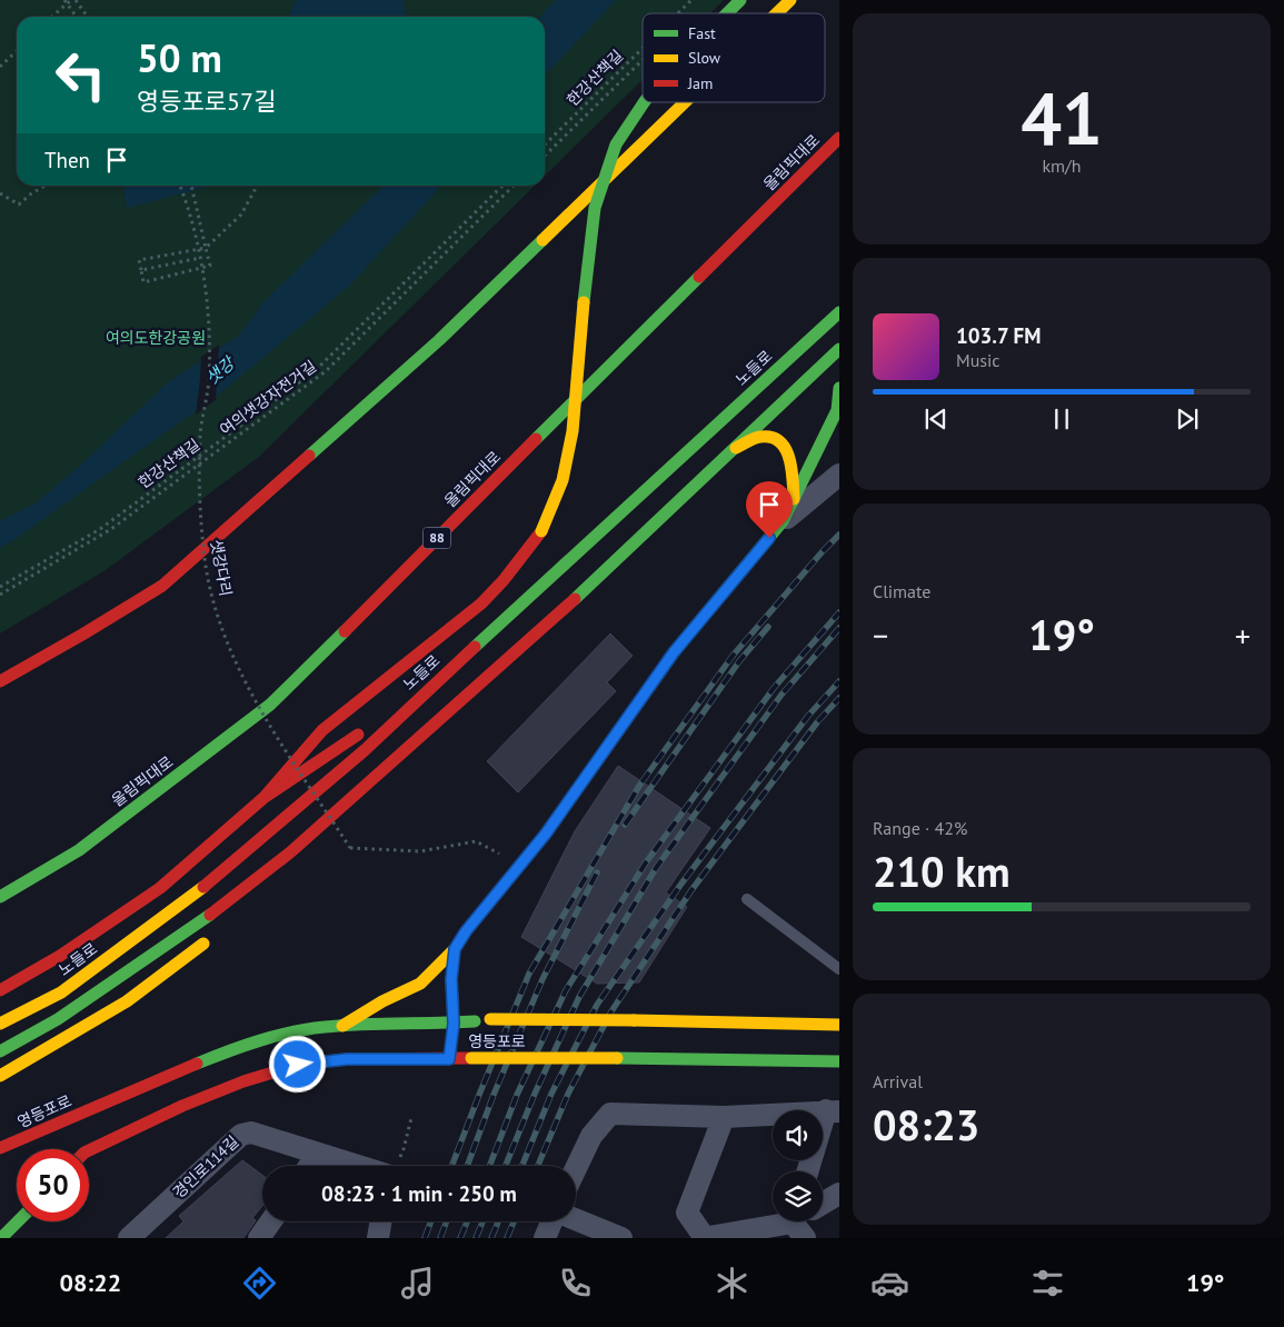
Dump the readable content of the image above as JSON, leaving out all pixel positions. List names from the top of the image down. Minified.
{"streets":{"main road":["올림픽대로","노들로","88","영등포로"],"street":["경인로114길"],"path":["한강산책길","여의샛강자전거길","샛강다리"]},"water":["샛강"],"parks":["여의도한강공원"],"legend":["Fast","Slow","Jam"],"page":{"tile":[["41","km/h"],"Climate",["Range · 42%","210 km"],["Arrival","08:23"]],"turn":["50 m","영등포로57길"],"then":"Then","song":["103.7 FM","Music"],"heat":["−","19°","+"],"limit":"50","trip":"08:23 · 1 min · 250 m","tabs":["08:22","19°"]}}
